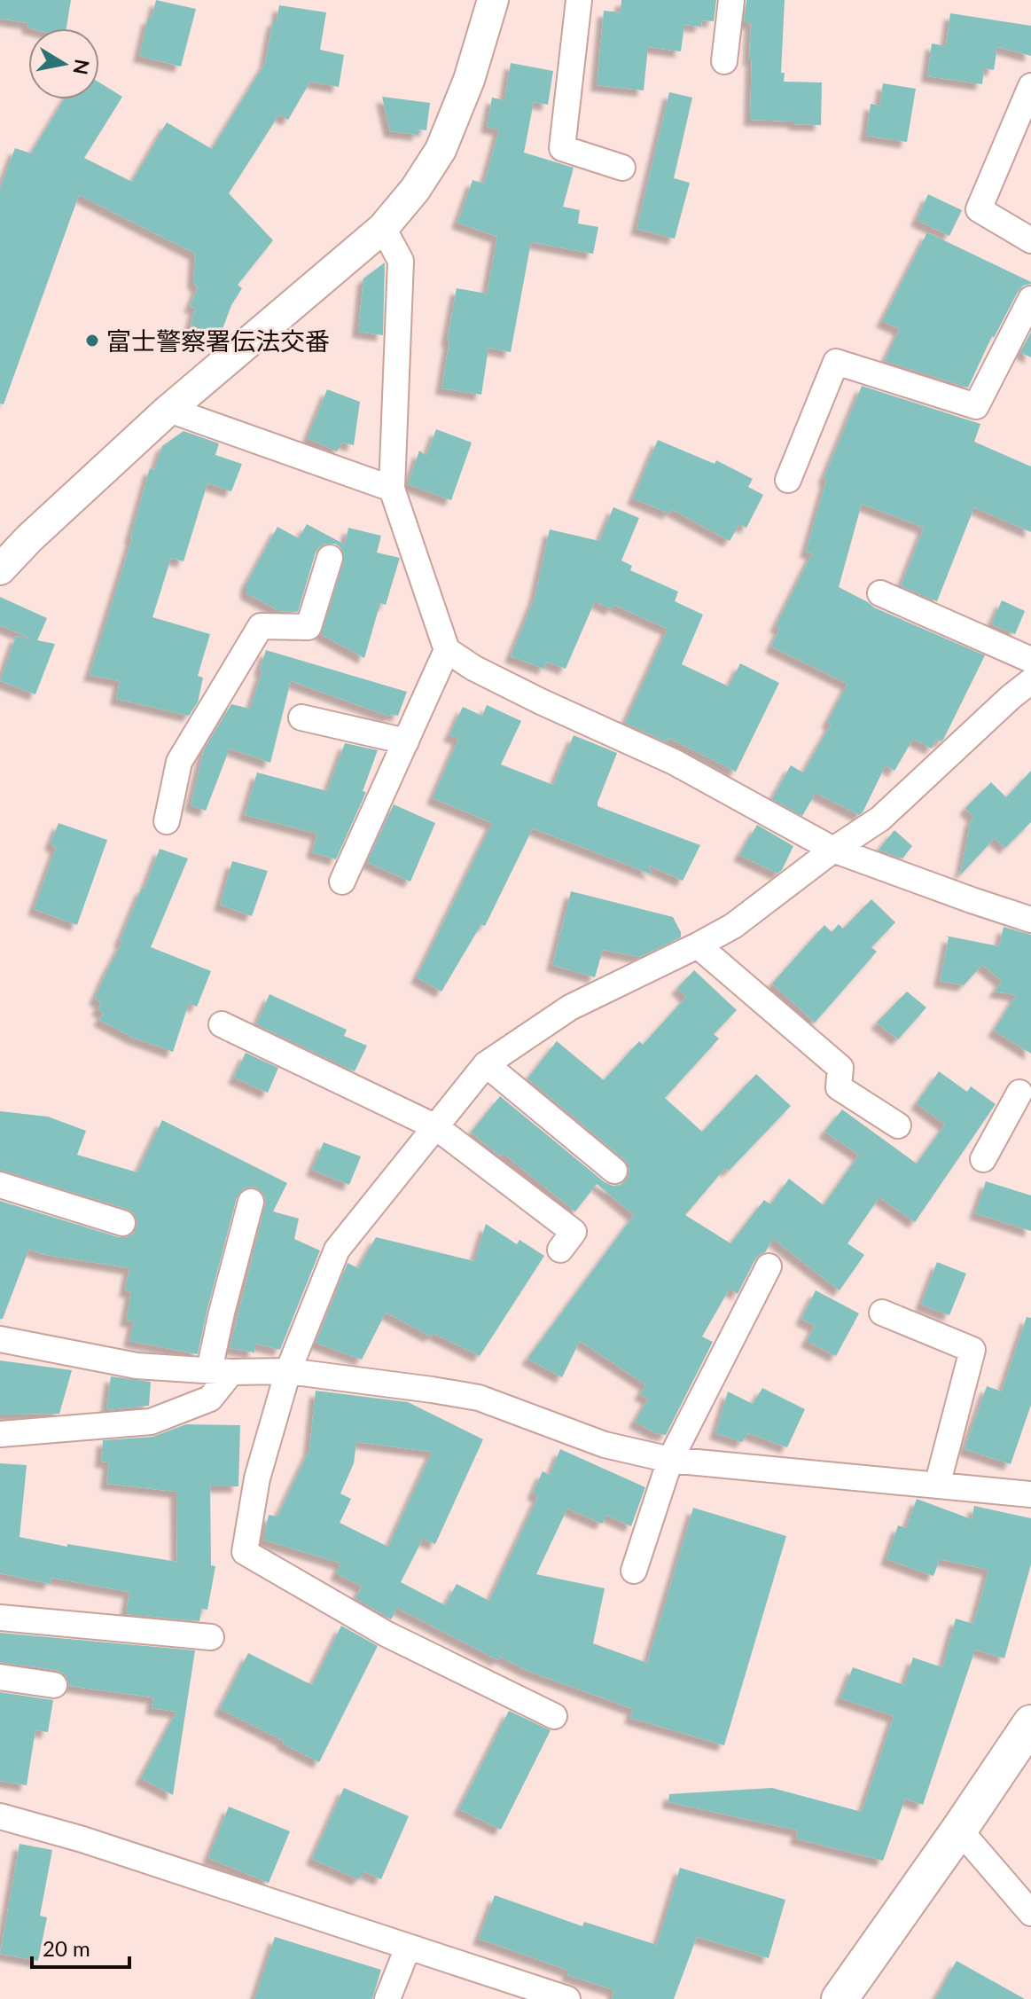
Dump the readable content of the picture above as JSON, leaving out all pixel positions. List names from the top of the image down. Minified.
{"places":["富士警察署伝法交番"],"scale_bar":"20 m","north":"right"}
